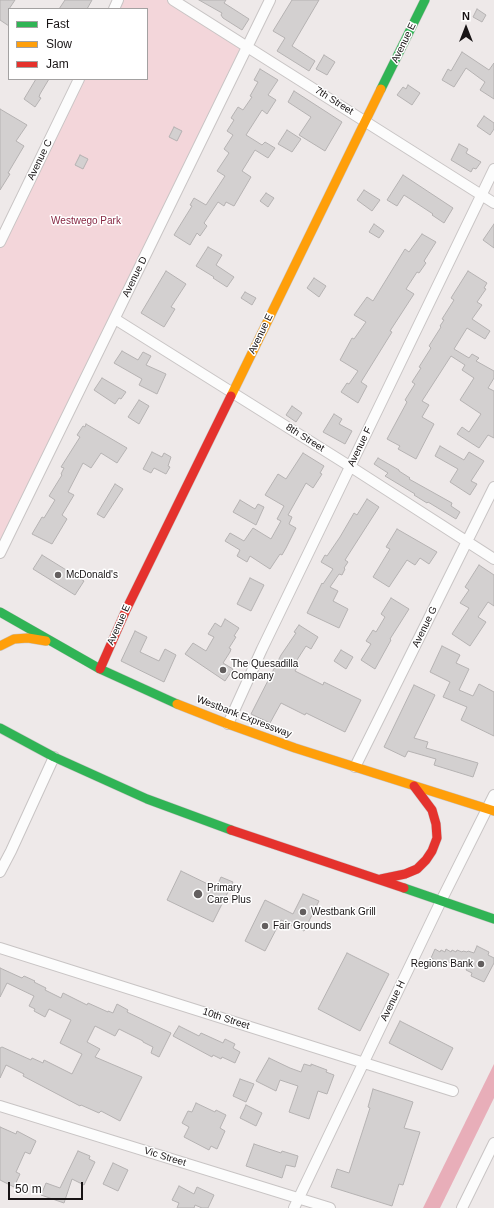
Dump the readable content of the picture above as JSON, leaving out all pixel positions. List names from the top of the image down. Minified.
{"streets":{"main road":["Avenue E","Westbank Expressway"],"street":["7th Street","Avenue C","Avenue D","8th Street","Avenue F","Avenue G","Avenue H","10th Street","Vic Street"]},"crossings":[["Avenue E","7th Street"],["Avenue E","8th Street"],["Avenue E","Westbank Expressway"],["7th Street","Avenue D"],["7th Street","Avenue F"],["Avenue D","8th Street"],["8th Street","Avenue F"],["8th Street","Avenue G"],["Avenue F","Westbank Expressway"],["Avenue G","Westbank Expressway"],["Westbank Expressway","Avenue H"],["Avenue H","10th Street"],["Avenue H","Vic Street"]],"parks":["Westwego Park"],"places":["McDonald's","The Quesadilla Company","Primary Care Plus","Westbank Grill","Fair Grounds","Regions Bank"],"legend":["Fast","Slow","Jam"],"scale_bar":"50 m","north":"top"}
